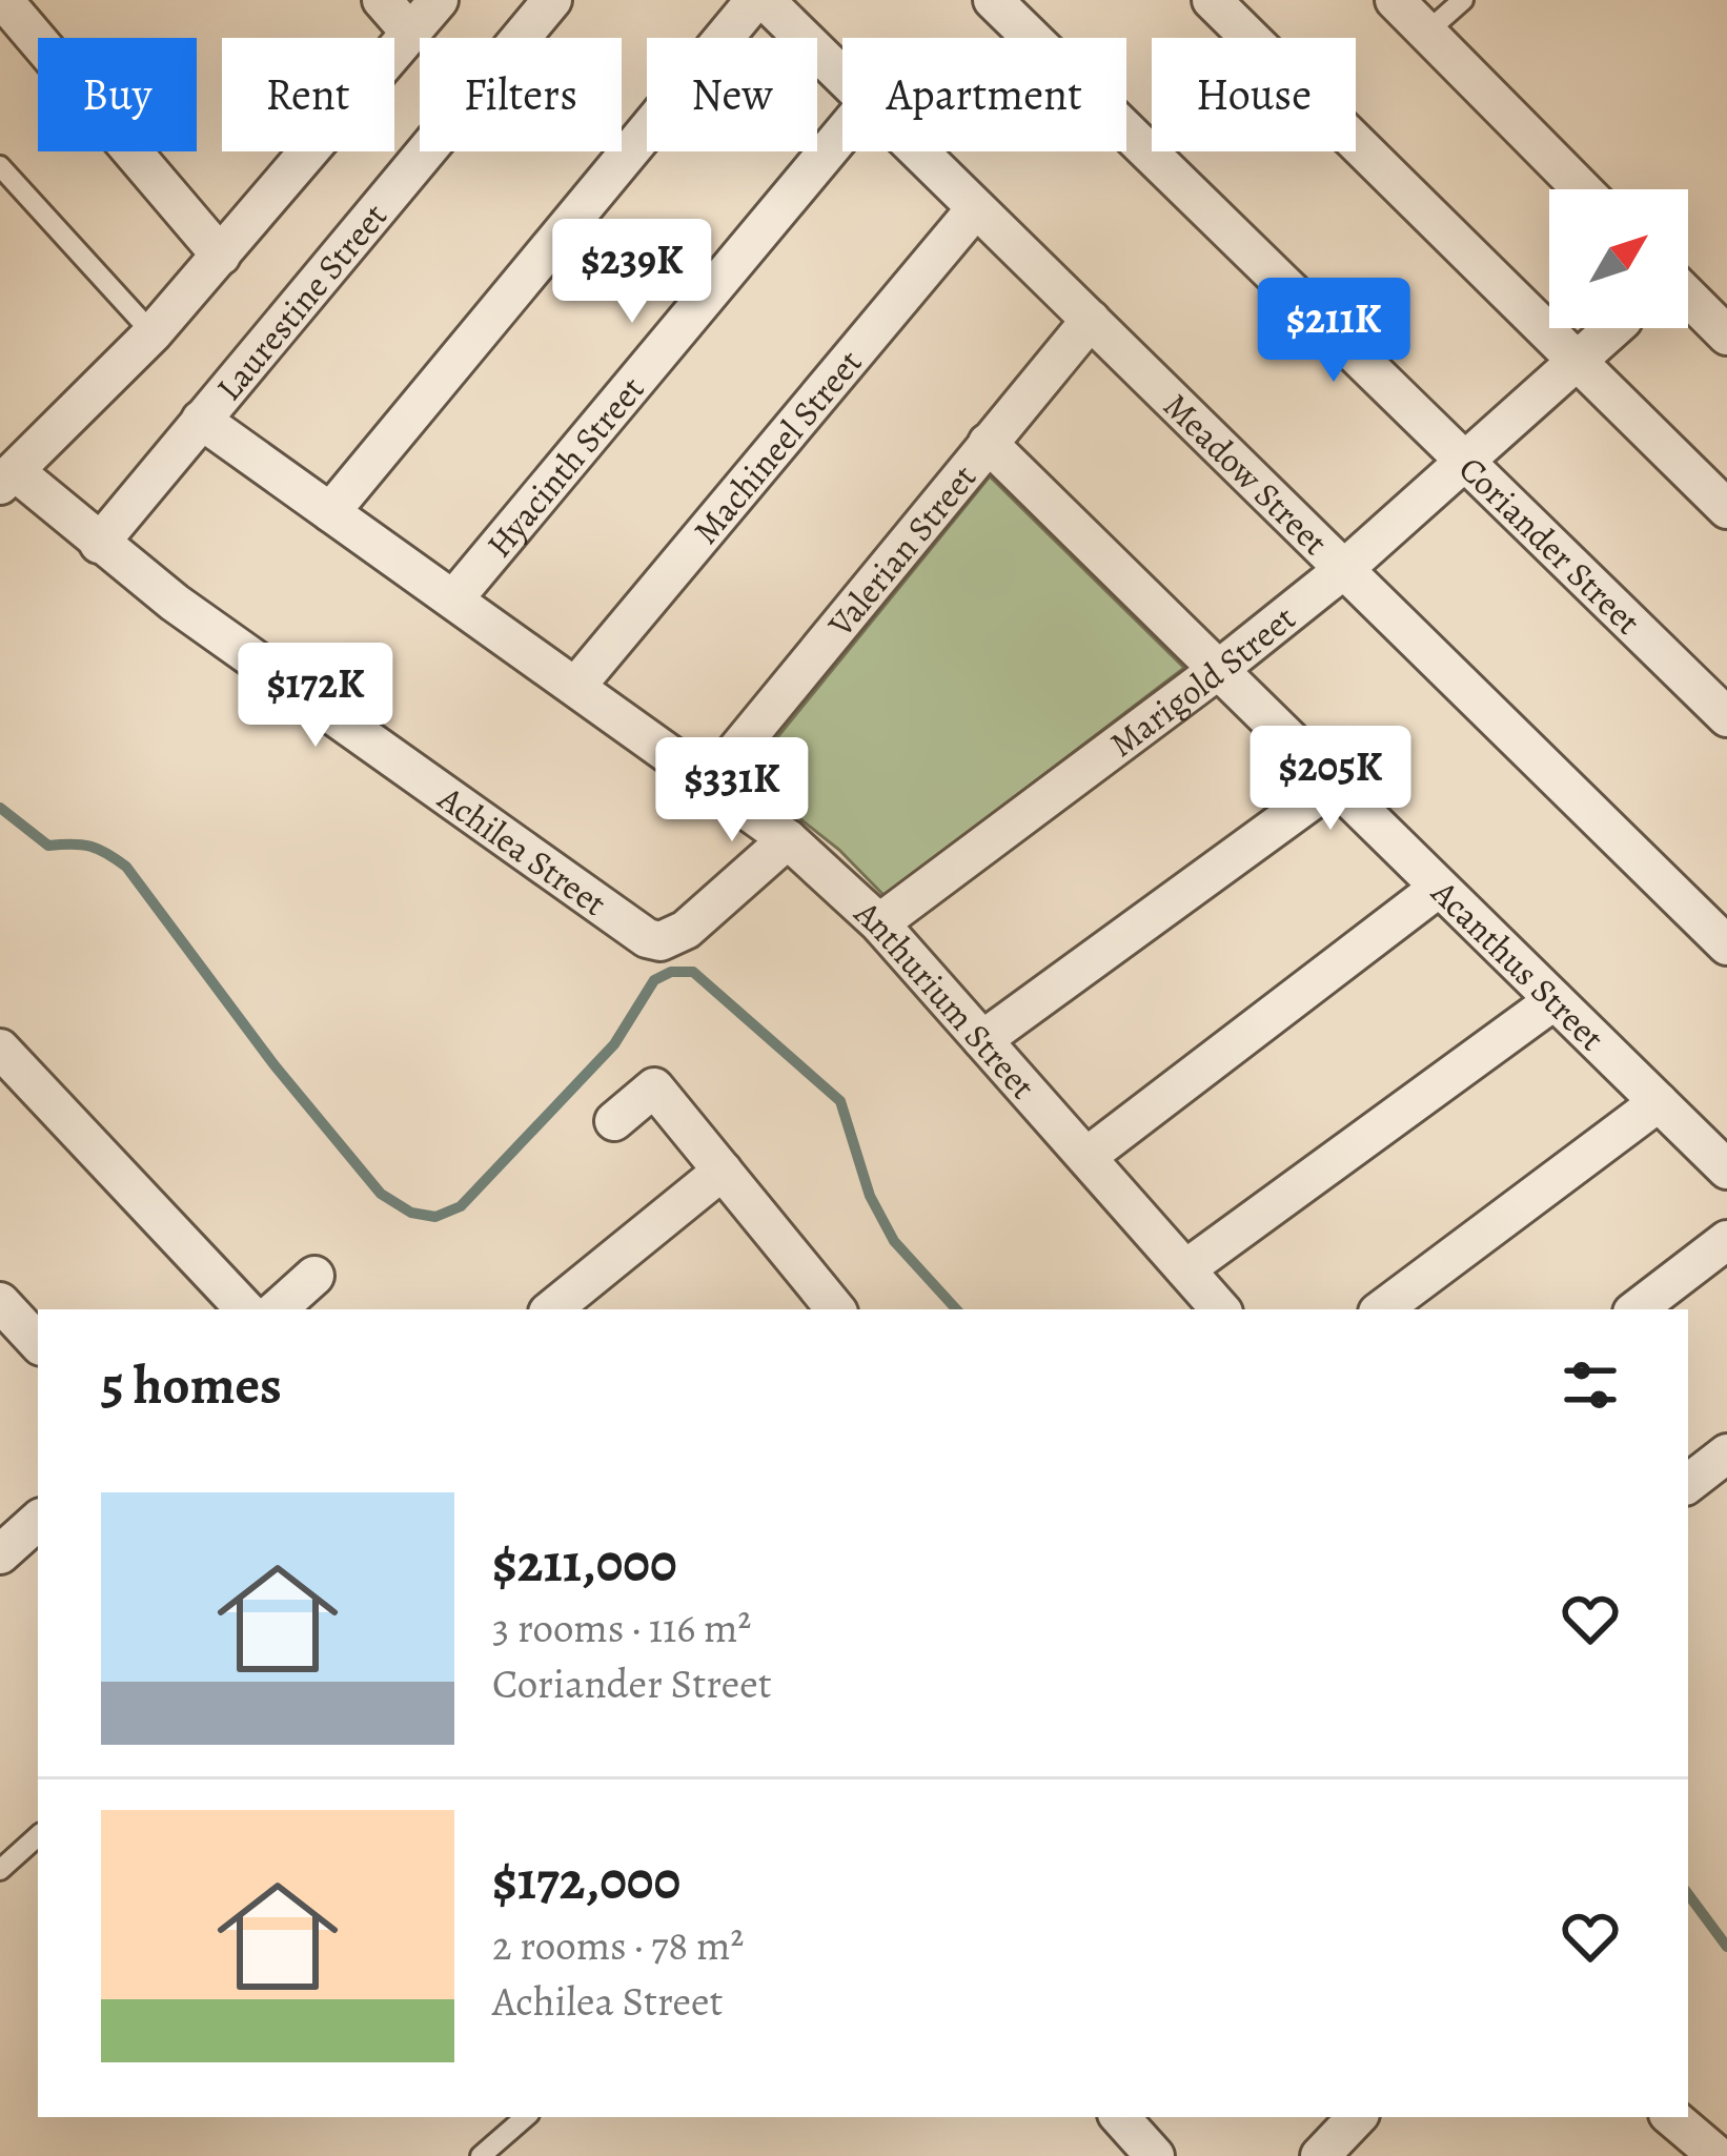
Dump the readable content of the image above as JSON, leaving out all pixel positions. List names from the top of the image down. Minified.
{"streets":{"street":["Laurestine Street","Machineel Street","Hyacinth Street","Meadow Street","Coriander Street","Valerian Street","Marigold Street","Achilea Street","Acanthus Street","Anthurium Street"]},"crossings":[["Laurestine Street","Achilea Street"],["Laurestine Street","Anthurium Street"],["Machineel Street","Meadow Street"],["Machineel Street","Anthurium Street"],["Hyacinth Street","Anthurium Street"],["Meadow Street","Valerian Street"],["Meadow Street","Marigold Street"],["Coriander Street","Marigold Street"],["Valerian Street","Acanthus Street"],["Valerian Street","Anthurium Street"],["Marigold Street","Acanthus Street"],["Marigold Street","Anthurium Street"],["Achilea Street","Anthurium Street"]],"north":"top right","page":{"chip":["Buy","Rent","Filters","New","Apartment","House"],"price":["$239K","$211K","$172K","$205K","$331K"],"heading":"5 homes","list":[{"name":"$211,000","note":"3 rooms · 116 m² · Coriander Street"},{"name":"$172,000","note":"2 rooms · 78 m² · Achilea Street"}]}}
